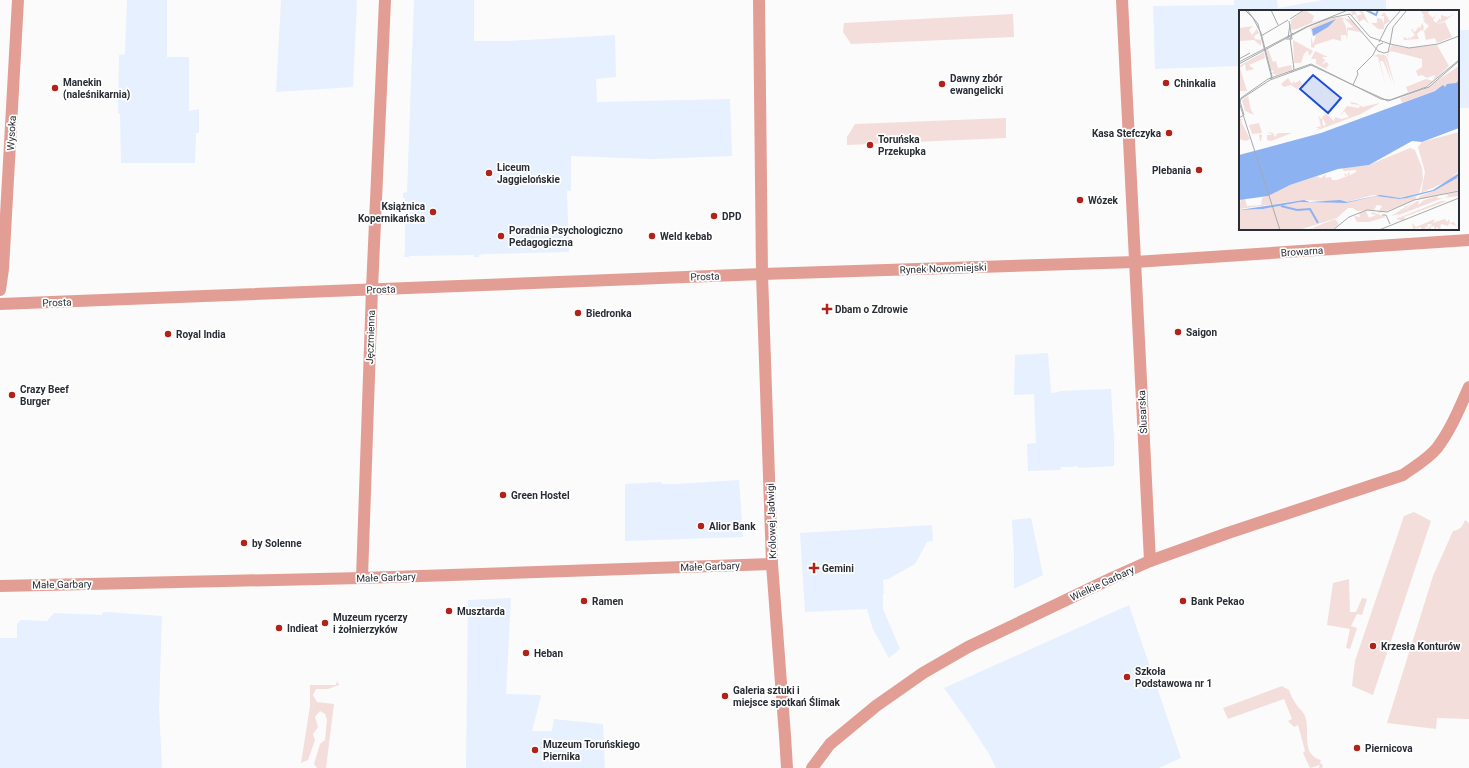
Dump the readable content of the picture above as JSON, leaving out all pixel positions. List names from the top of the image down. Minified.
{"streets":{"street":["Wysoka","Browarna","Rynek Nowomiejski","Prosta","Jęczmienna","Ślusarska","Królowej Jadwigi","Małe Garbary","Wielkie Garbary"]},"crossings":[["Browarna","Rynek Nowomiejski"],["Browarna","Ślusarska"],["Rynek Nowomiejski","Prosta"],["Rynek Nowomiejski","Ślusarska"],["Rynek Nowomiejski","Królowej Jadwigi"],["Prosta","Jęczmienna"],["Prosta","Królowej Jadwigi"],["Jęczmienna","Małe Garbary"],["Ślusarska","Wielkie Garbary"],["Królowej Jadwigi","Małe Garbary"]],"places":{"other":["Chinkalia","Dawny zbór ewangelicki","Manekin (naleśnikarnia)","Kasa Stefczyka","Toruńska Przekupka","Plebania","Liceum Jaggielońskie","Wózek","Książnica Kopernikańska","DPD","Poradnia Psychologiczno Pedagogiczna","Weld kebab","Biedronka","Saigon","Royal India","Crazy Beef Burger","Green Hostel","Alior Bank","by Solenne","Ramen","Bank Pekao","Musztarda","Muzeum rycerzy i żołnierzyków","Indieat","Krzesła Konturów","Heban","Szkoła Podstawowa nr 1","Galeria sztuki i miejsce spotkań Ślimak","Piernicova","Muzeum Toruńskiego Piernika"],"health":["Dbam o Zdrowie","Gemini"]}}
